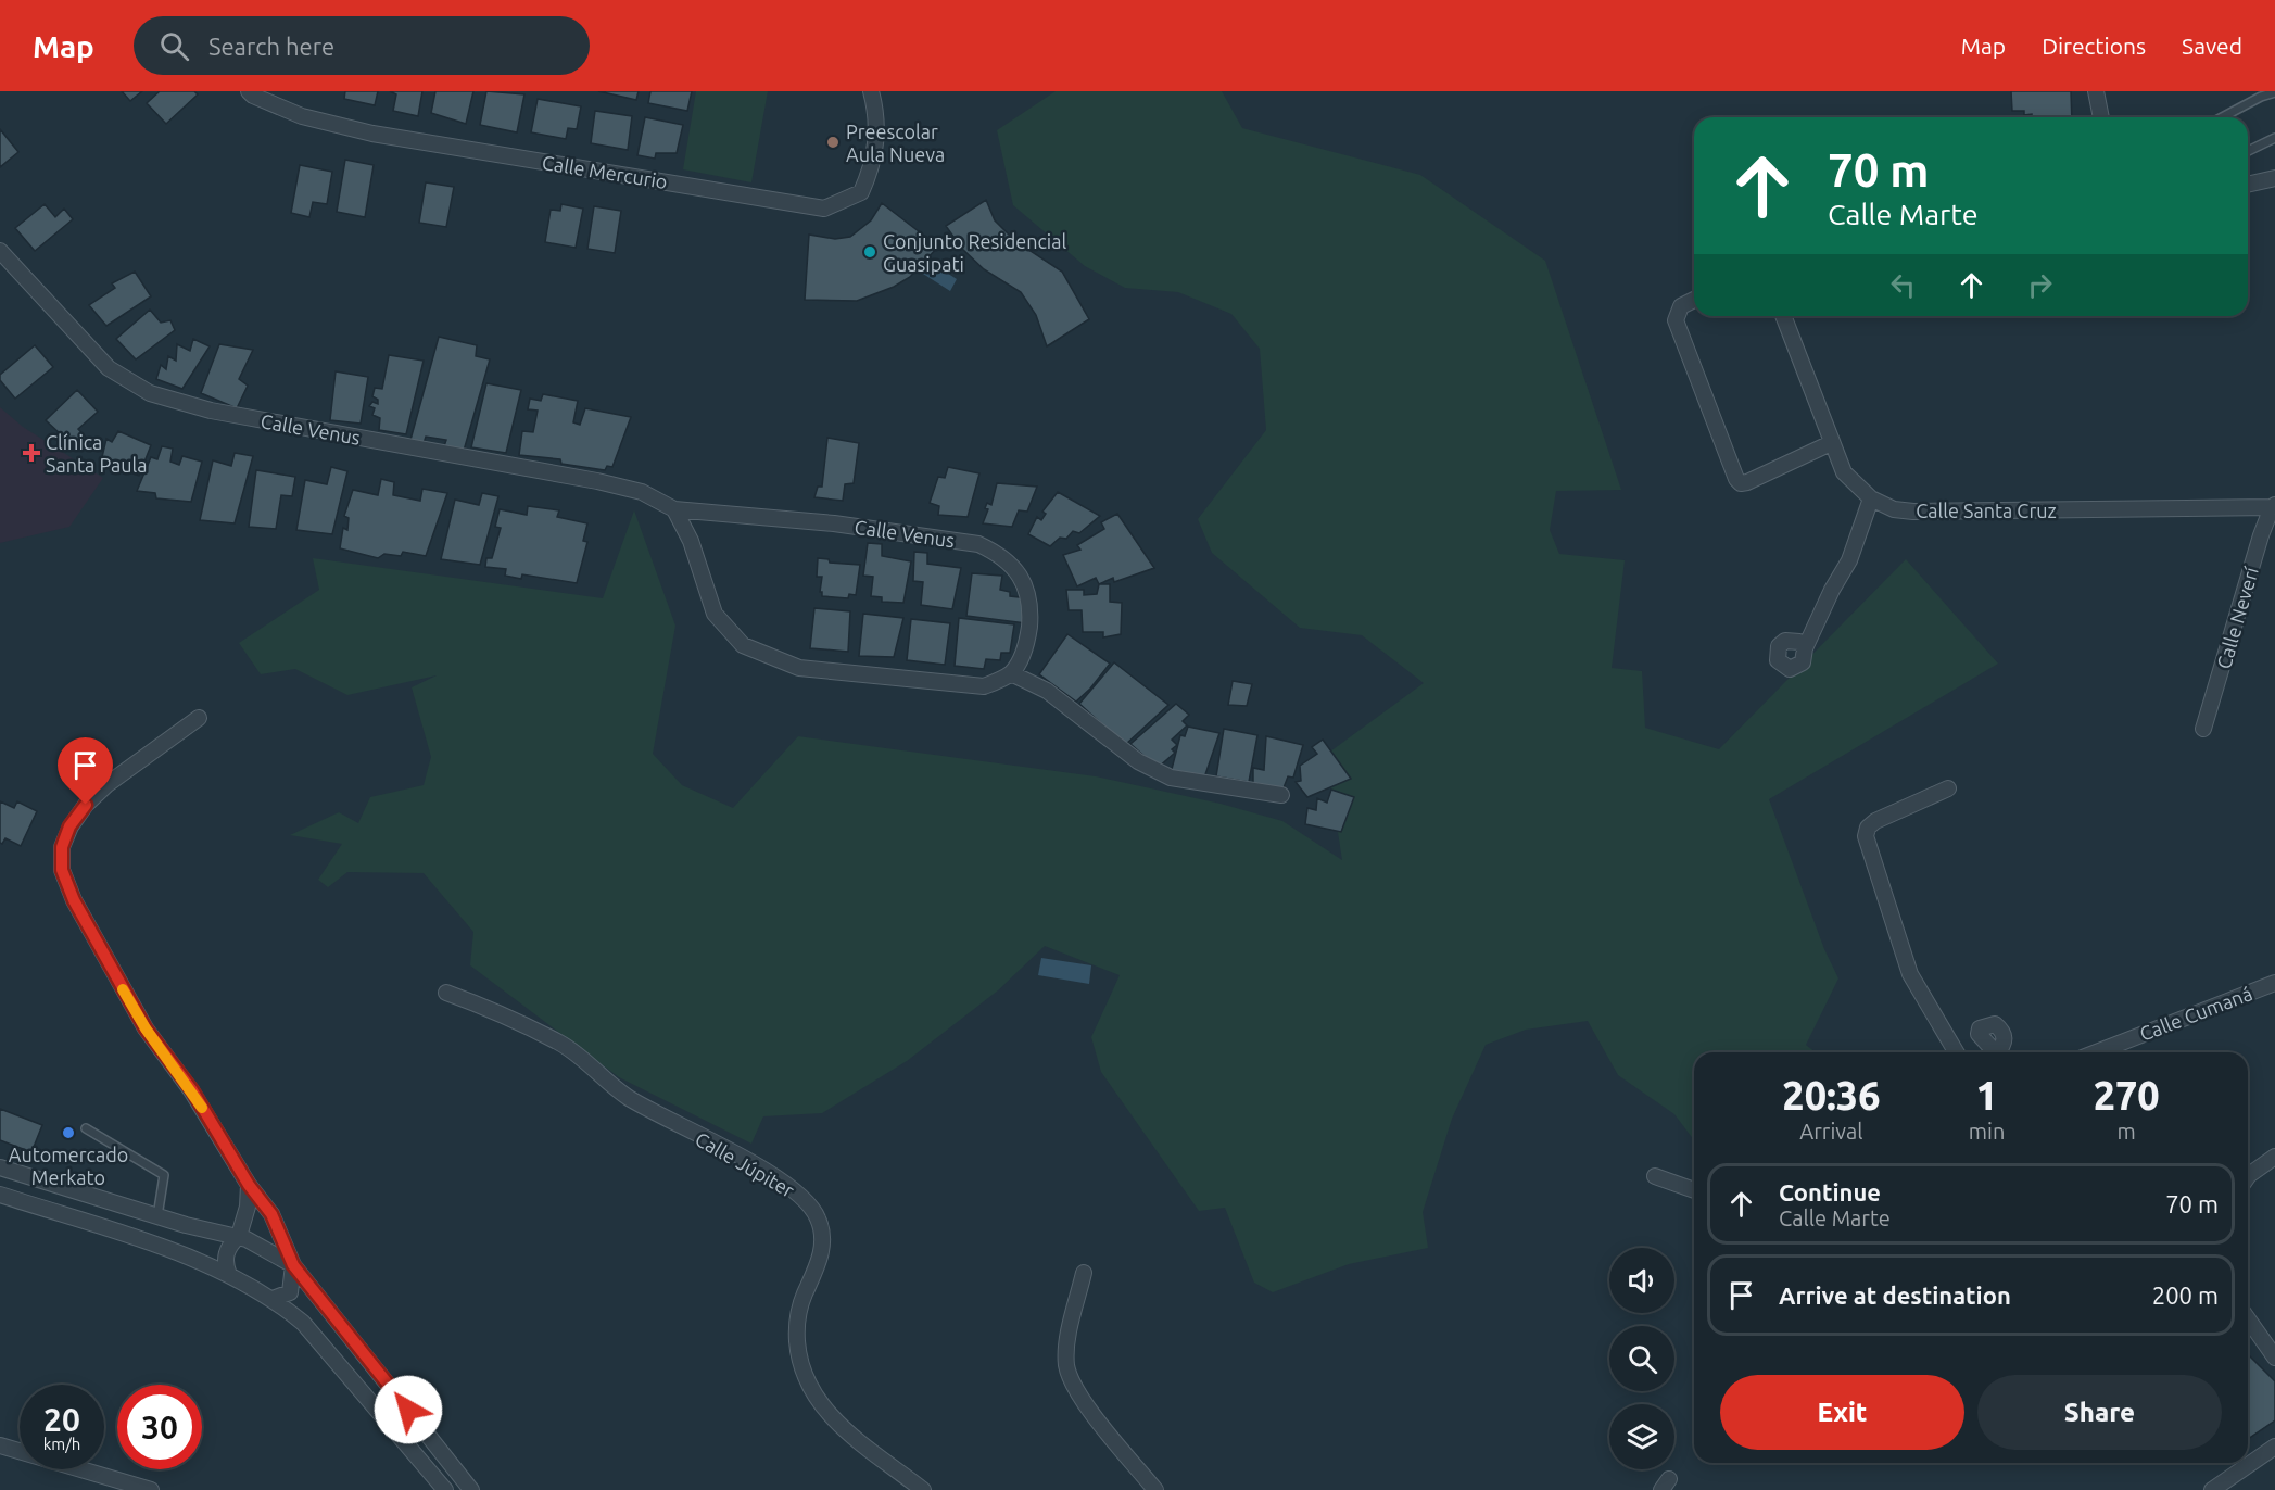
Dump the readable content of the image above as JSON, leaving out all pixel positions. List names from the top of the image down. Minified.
{"streets":{"street":["Calle Mercurio","Calle Venus","Calle Santa Cruz","Calle Neverí","Calle Cumaná","Calle Júpiter"]},"crossings":[["Calle Santa Cruz","Calle Neverí"]],"places":{"other":["Preescolar Aula Nueva","Conjunto Residencial Guasipati","Automercado Merkato"],"health":["Clínica Santa Paula"]},"page":{"header":"Map","search":"Search here","nav":["Map","Directions","Saved"],"turn":["70 m","Calle Marte"],"eta":["20:36","Arrival","1","min","270","m"],"list":[{"name":"Continue","note":"Calle Marte","value":"70 m"},{"name":"Arrive at destination","value":"200 m"}],"buttons":["Exit","Share"],"speed":"20 km/h","limit":"30"}}
